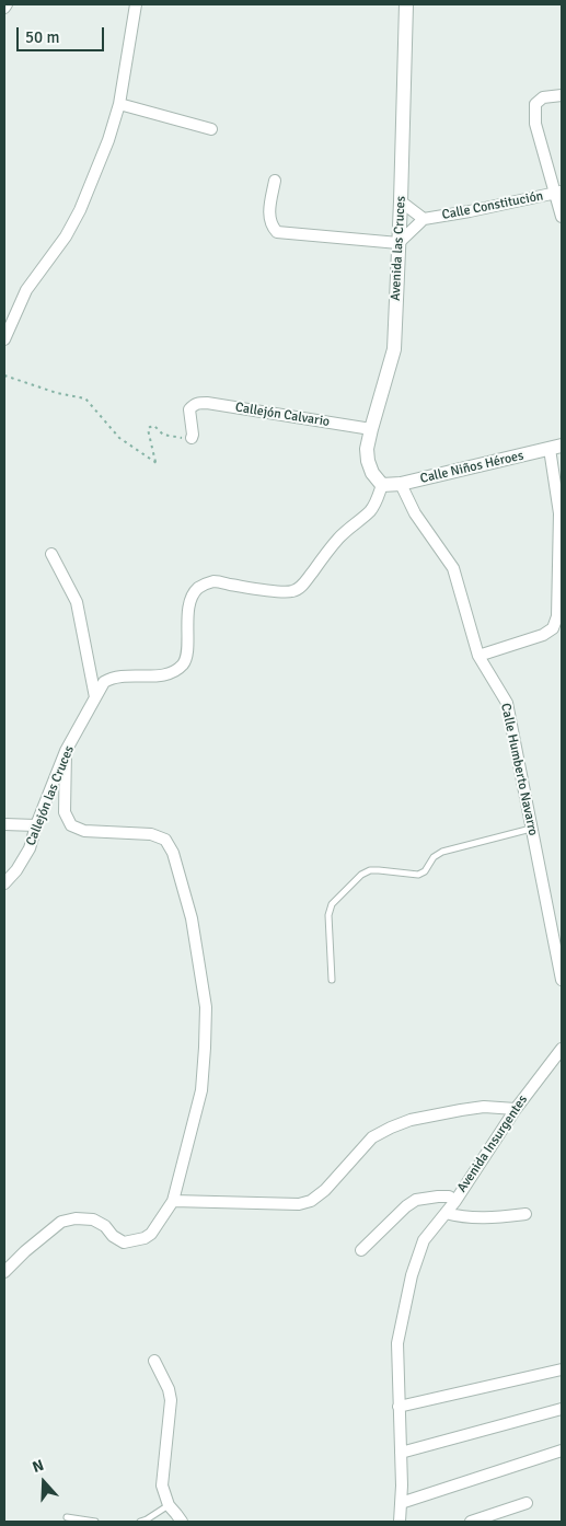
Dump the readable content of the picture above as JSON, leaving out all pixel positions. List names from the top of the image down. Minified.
{"streets":{"street":["Calle Constitución","Avenida las Cruces","Callejón Calvario","Calle Niños Héroes","Calle Humberto Navarro","Callejón las Cruces","Avenida Insurgentes"]},"crossings":[["Calle Constitución","Avenida las Cruces"],["Avenida las Cruces","Callejón Calvario"],["Avenida las Cruces","Calle Niños Héroes"],["Avenida las Cruces","Callejón las Cruces"],["Calle Niños Héroes","Calle Humberto Navarro"],["Calle Niños Héroes","Callejón las Cruces"]],"scale_bar":"50 m","north":"top"}
